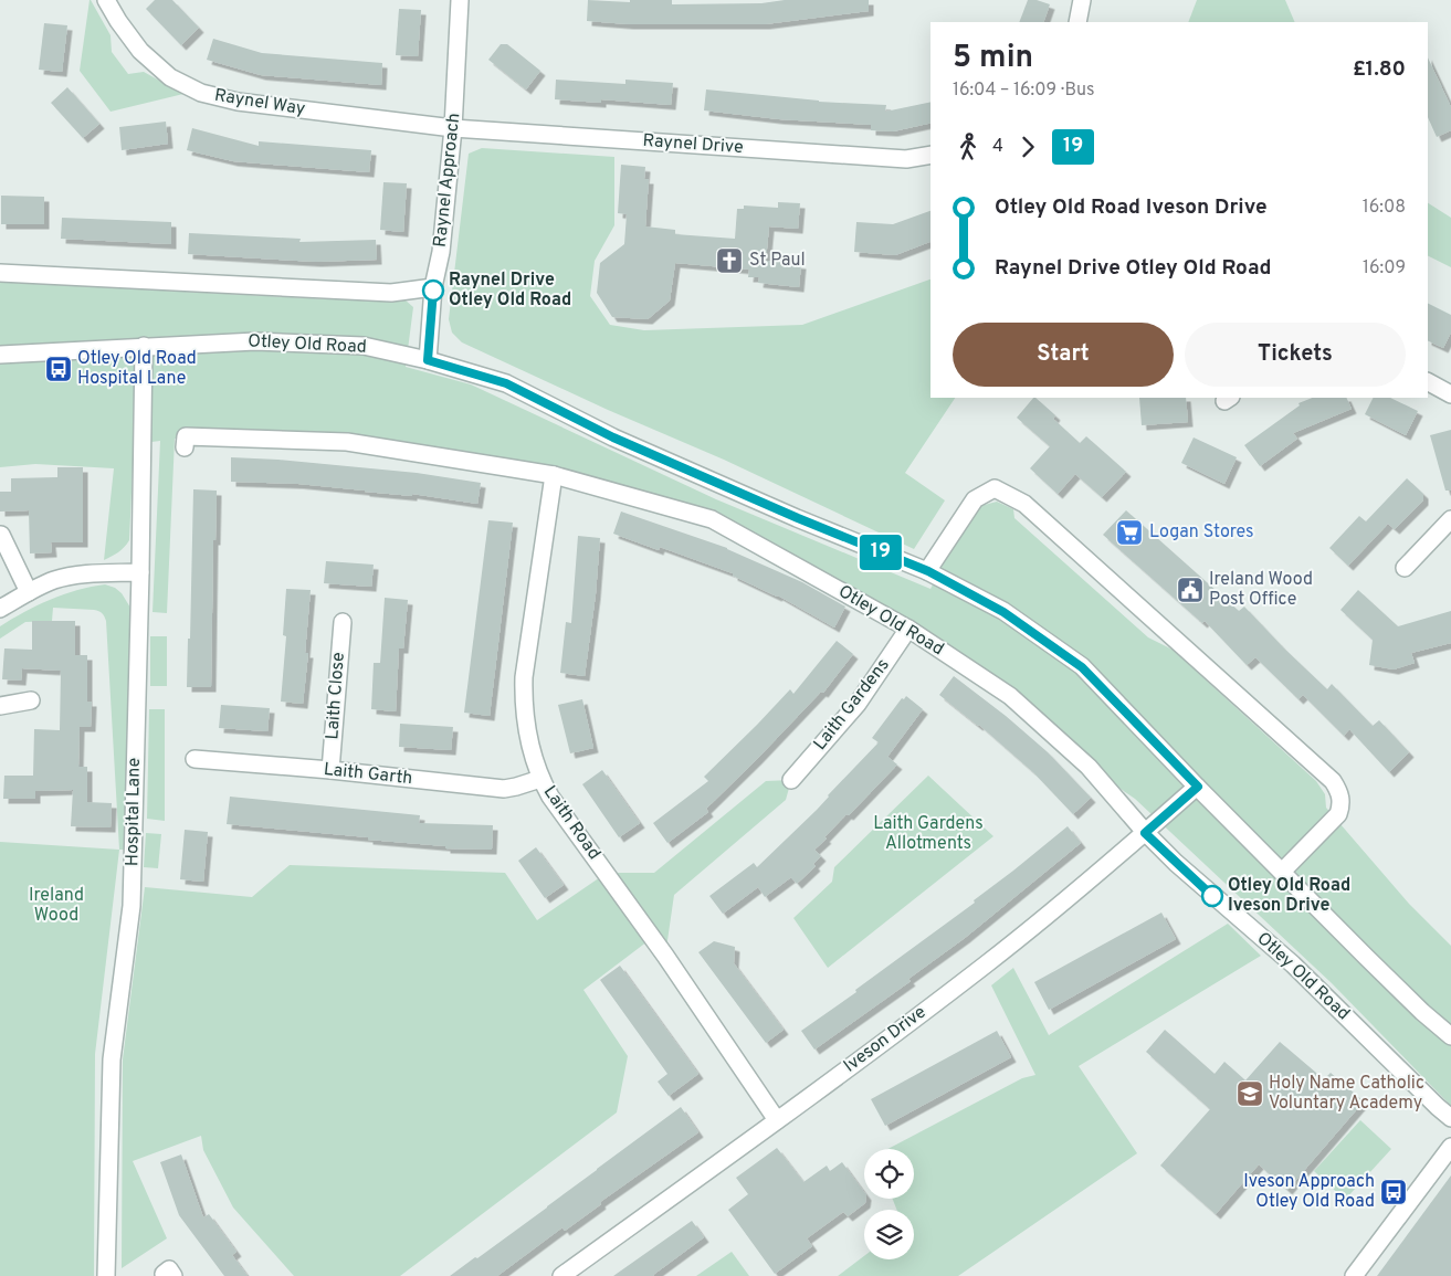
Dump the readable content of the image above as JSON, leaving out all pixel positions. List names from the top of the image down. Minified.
{"streets":{"street":["Raynel Way","Raynel Drive","Raynel Approach","Otley Old Road","Laith Close","Laith Gardens","Laith Garth","Hospital Lane","Laith Road","Iveson Drive"]},"crossings":[["Raynel Way","Raynel Drive"],["Raynel Way","Raynel Approach"],["Raynel Drive","Raynel Approach"],["Raynel Approach","Otley Old Road"],["Otley Old Road","Laith Gardens"],["Otley Old Road","Hospital Lane"],["Otley Old Road","Laith Road"],["Otley Old Road","Iveson Drive"],["Laith Close","Laith Garth"],["Laith Garth","Laith Road"],["Laith Road","Iveson Drive"]],"parks":["Laith Gardens Allotments","Ireland Wood"],"places":{"church":["St Paul"],"other":["Raynel Drive Otley Old Road","Otley Old Road Iveson Drive"],"bus stop":["Otley Old Road Hospital Lane","Iveson Approach Otley Old Road"],"supermarket":["Logan Stores"],"public building":["Ireland Wood Post Office"],"school or university":["Holy Name Catholic Voluntary Academy"]},"lines":["bus line 19"],"page":{"on_map":"19","heading":["5 min","16:04 – 16:09 · Bus","£1.80"],"legs":["4","19"],"list":[{"name":"Otley Old Road Iveson Drive","value":"16:08"},{"name":"Raynel Drive Otley Old Road","value":"16:09"}],"buttons":["Start","Tickets"]}}
